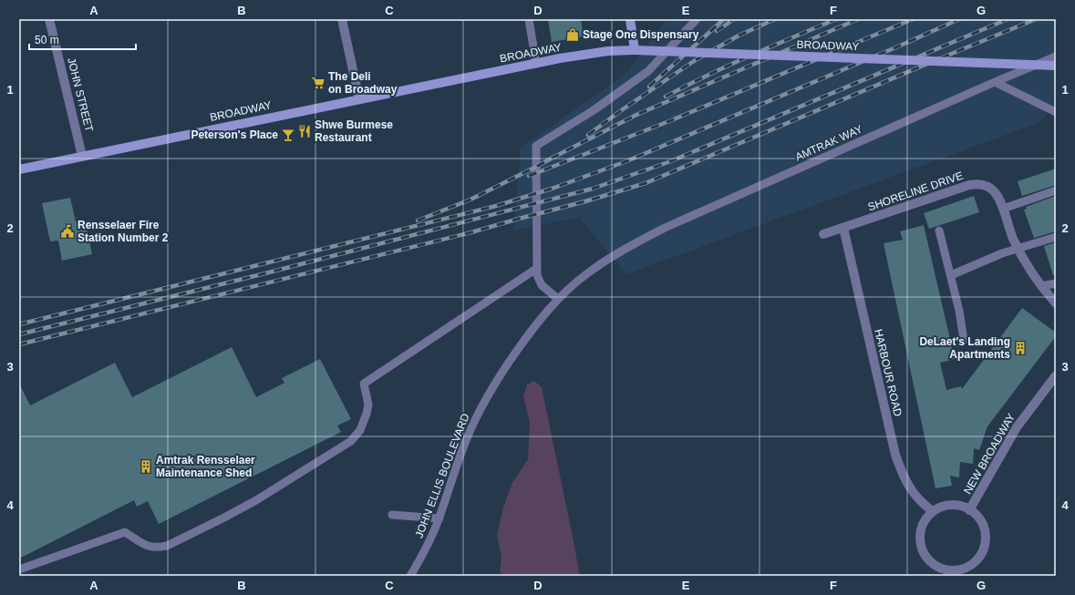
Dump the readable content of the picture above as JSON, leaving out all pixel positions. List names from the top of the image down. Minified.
{"streets":{"street":["BROADWAY","JOHN STREET","SHORELINE DRIVE","HARBOUR ROAD","NEW BROADWAY"],"lane":["AMTRAK WAY","JOHN ELLIS BOULEVARD"]},"crossings":[["BROADWAY","JOHN STREET"],["AMTRAK WAY","JOHN ELLIS BOULEVARD"],["SHORELINE DRIVE","HARBOUR ROAD"],["HARBOUR ROAD","NEW BROADWAY"]],"places":{"shop":["Stage One Dispensary"],"supermarket":["The Deli on Broadway"],"restaurant":["Shwe Burmese Restaurant"],"bar":["Peterson's Place"],"public building":["Rensselaer Fire Station Number 2"],"building":["DeLaet's Landing Apartments","Amtrak Rensselaer Maintenance Shed"]},"scale_bar":"50 m","grid":{"columns":["A","B","C","D","E","F","G"],"rows":["1","2","3","4"]}}
